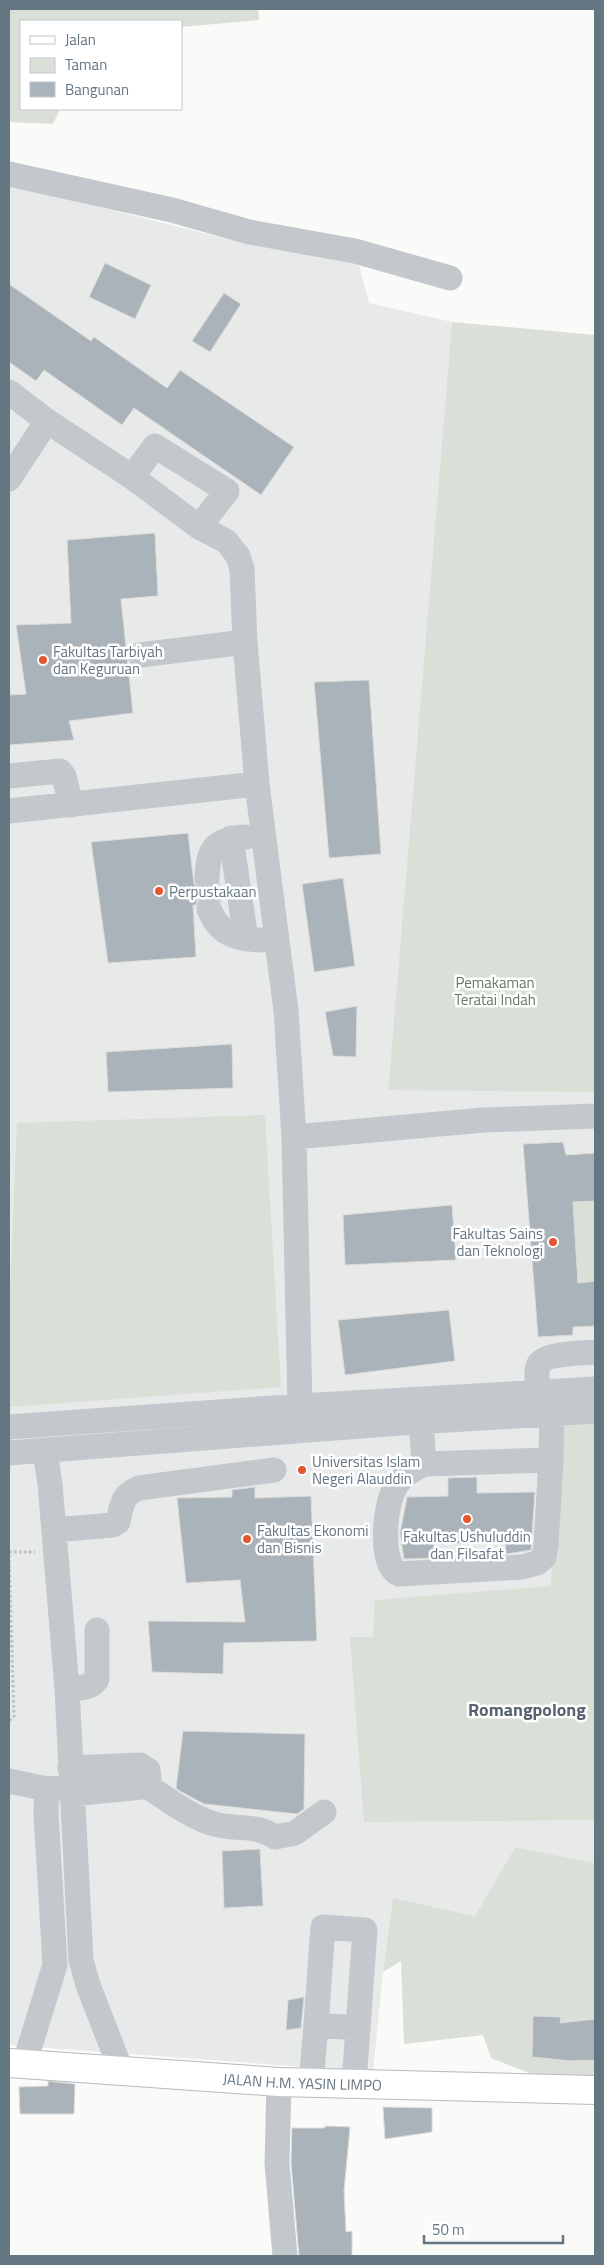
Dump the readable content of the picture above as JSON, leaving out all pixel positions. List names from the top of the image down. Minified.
{"streets":{"main road":["JALAN H.M. YASIN LIMPO"]},"districts":["Romangpolong"],"parks":["Pemakaman Teratai Indah"],"places":["Fakultas Tarbiyah dan Keguruan","Perpustakaan","Fakultas Sains dan Teknologi","Universitas Islam Negeri Alauddin","Fakultas Ushuluddin dan Filsafat","Fakultas Ekonomi dan Bisnis"],"legend":["Jalan","Taman","Bangunan"],"scale_bar":"50 m"}
